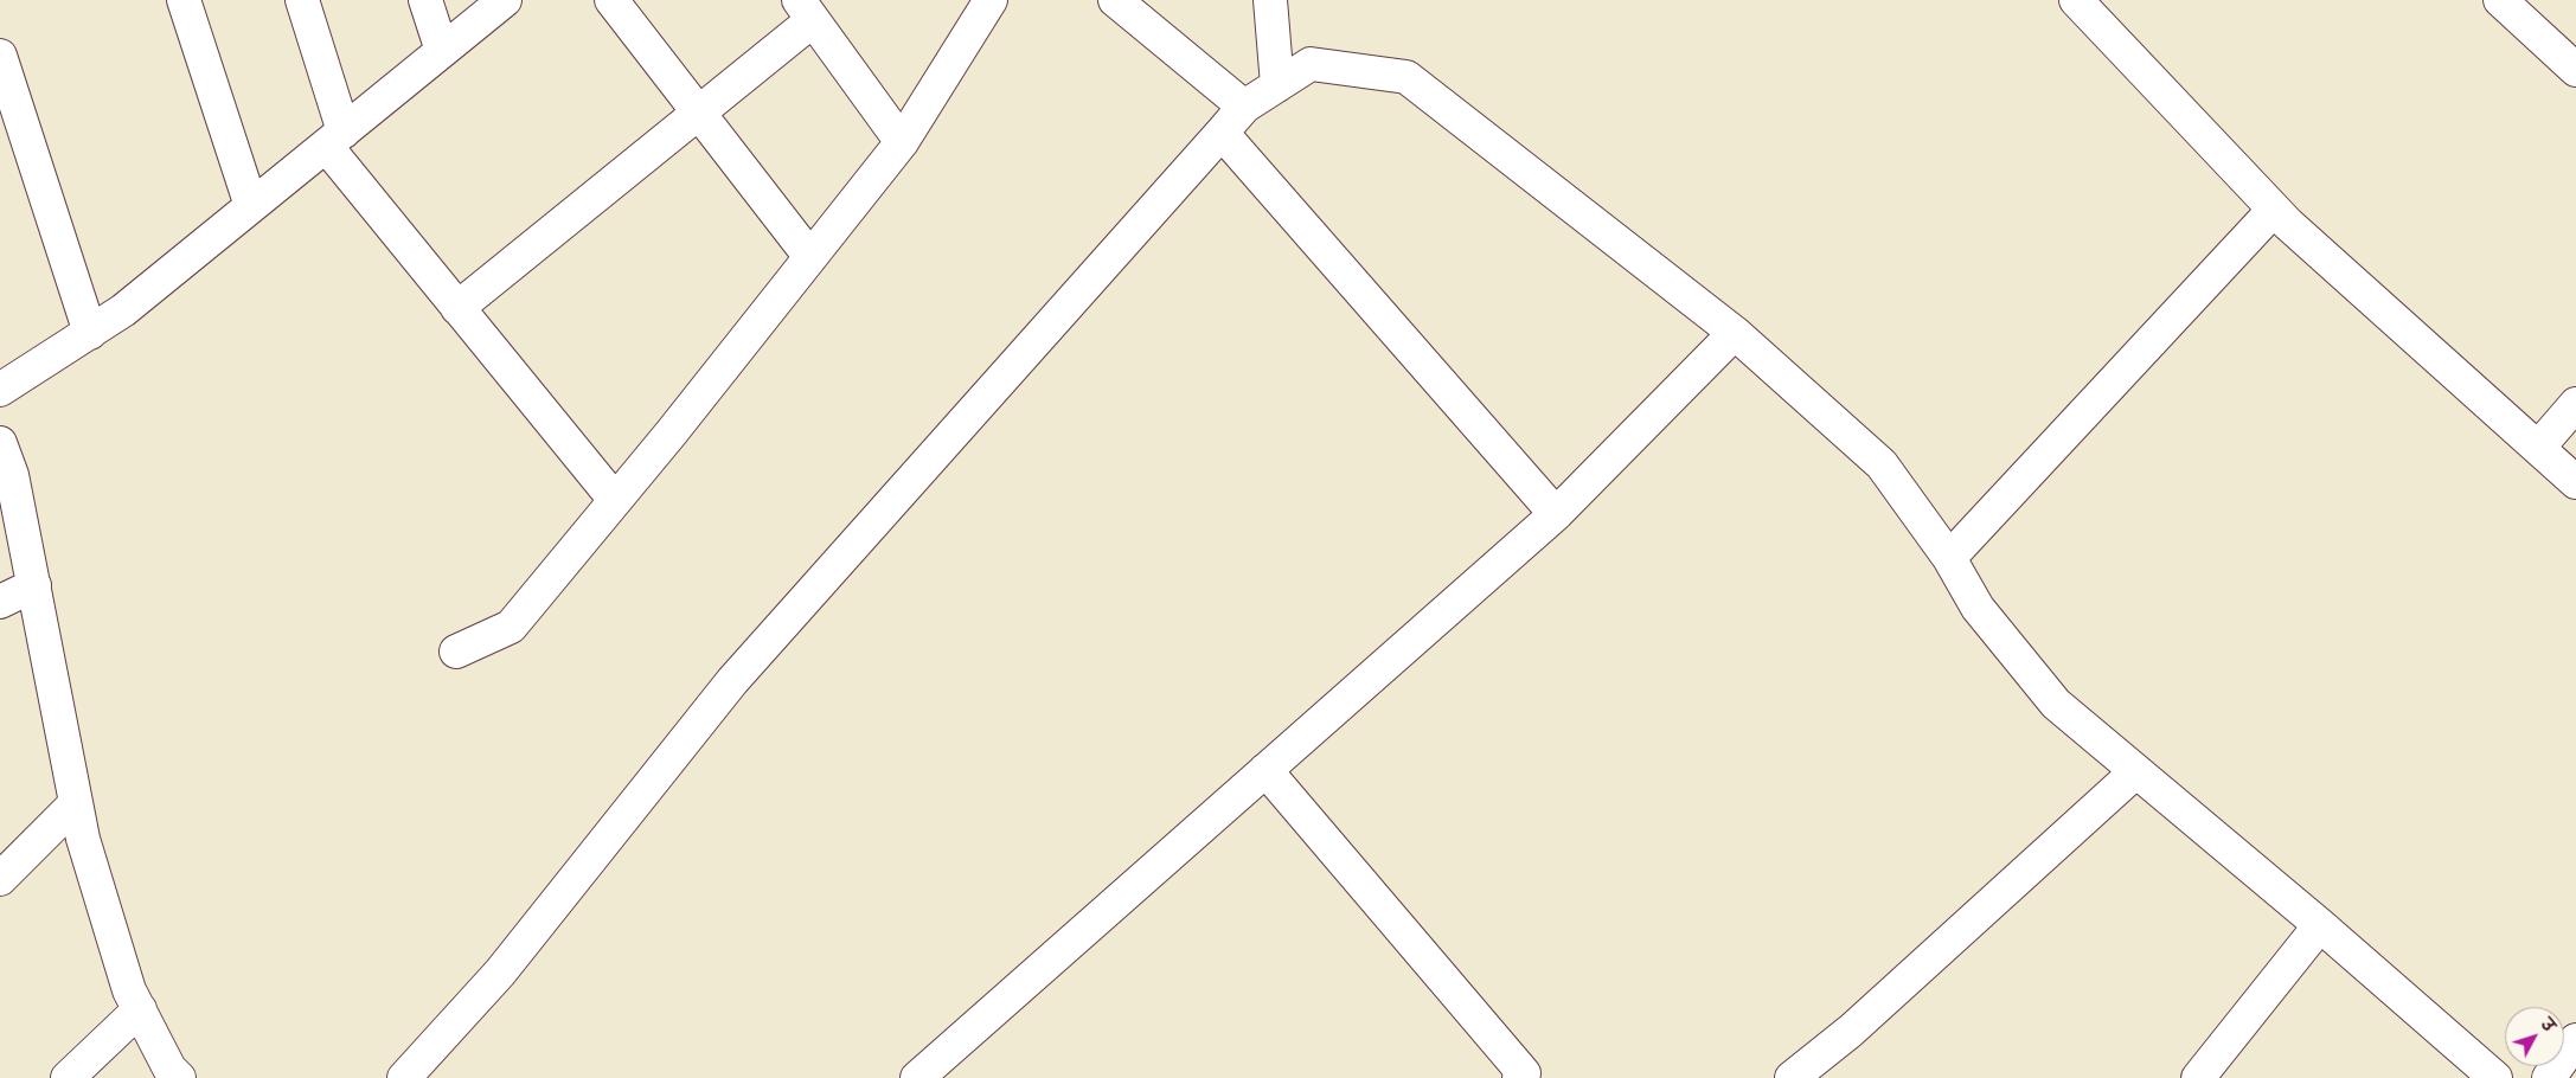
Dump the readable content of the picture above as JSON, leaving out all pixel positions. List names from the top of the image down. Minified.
{"north":"top right"}
